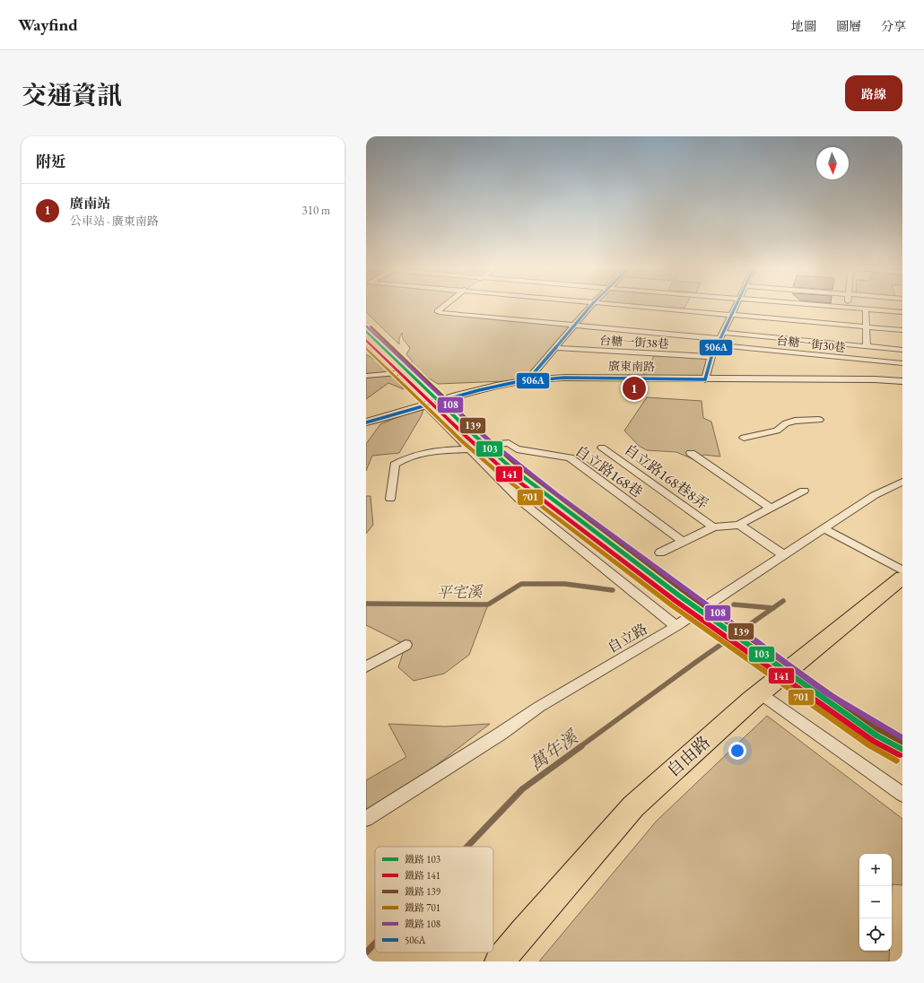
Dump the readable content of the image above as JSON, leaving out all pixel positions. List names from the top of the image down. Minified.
{"streets":{"main road":["自由路"],"street":["台糖一街38巷","台糖一街30巷","廣東南路","自立路168巷","自立路168巷8弄","自立路"]},"water":["平宅溪","萬年溪"],"lines":["transit line 506A","rail line 108","rail line 139","rail line 103","rail line 141","rail line 701"],"legend":["鐵路 103","鐵路 141","鐵路 139","鐵路 701","鐵路 108","506A"],"north":"bottom","page":{"header":"Wayfind","nav":["地圖","圖層","分享"],"title":"交通資訊","buttons":"路線","heading":"附近","list":[{"mark":"1","name":"廣南站","note":"公車站 · 廣東南路","value":"310 m"}],"pins":"1","map_buttons":["+","−"]}}
